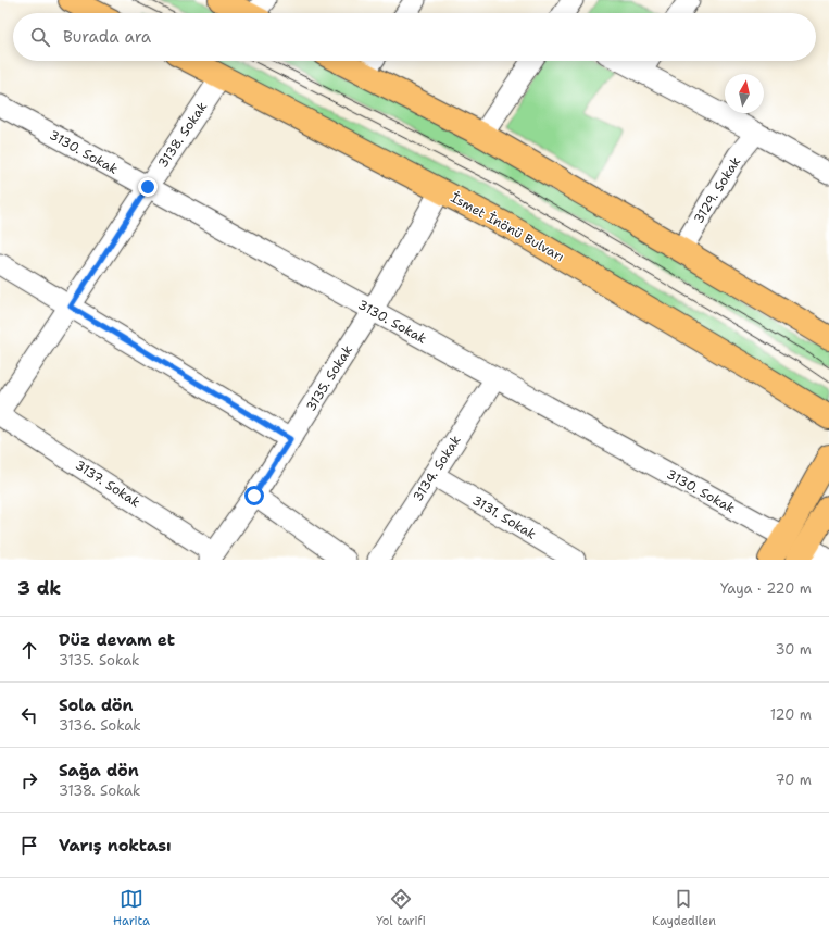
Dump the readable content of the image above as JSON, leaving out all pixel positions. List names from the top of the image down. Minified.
{"streets":{"main road":["İsmet İnönü Bulvarı"],"street":["3138. Sokak","3130. Sokak","3129. Sokak","3135. Sokak","3134. Sokak","3137. Sokak","3131. Sokak"]},"crossings":[["3138. Sokak","3130. Sokak"],["3138. Sokak","İsmet İnönü Bulvarı"],["3130. Sokak","3135. Sokak"],["3130. Sokak","3134. Sokak"],["İsmet İnönü Bulvarı","3135. Sokak"],["3135. Sokak","3137. Sokak"],["3134. Sokak","3131. Sokak"]],"north":"top","page":{"search":"Burada ara","heading":["3 dk","Yaya · 220 m"],"list":[["Düz devam et","3135. Sokak","30 m"],["Sola dön","3136. Sokak","120 m"],["Sağa dön","3138. Sokak","70 m"],"Varış noktası"],"nav":["Harita","Yol tarifi","Kaydedilen"]}}
